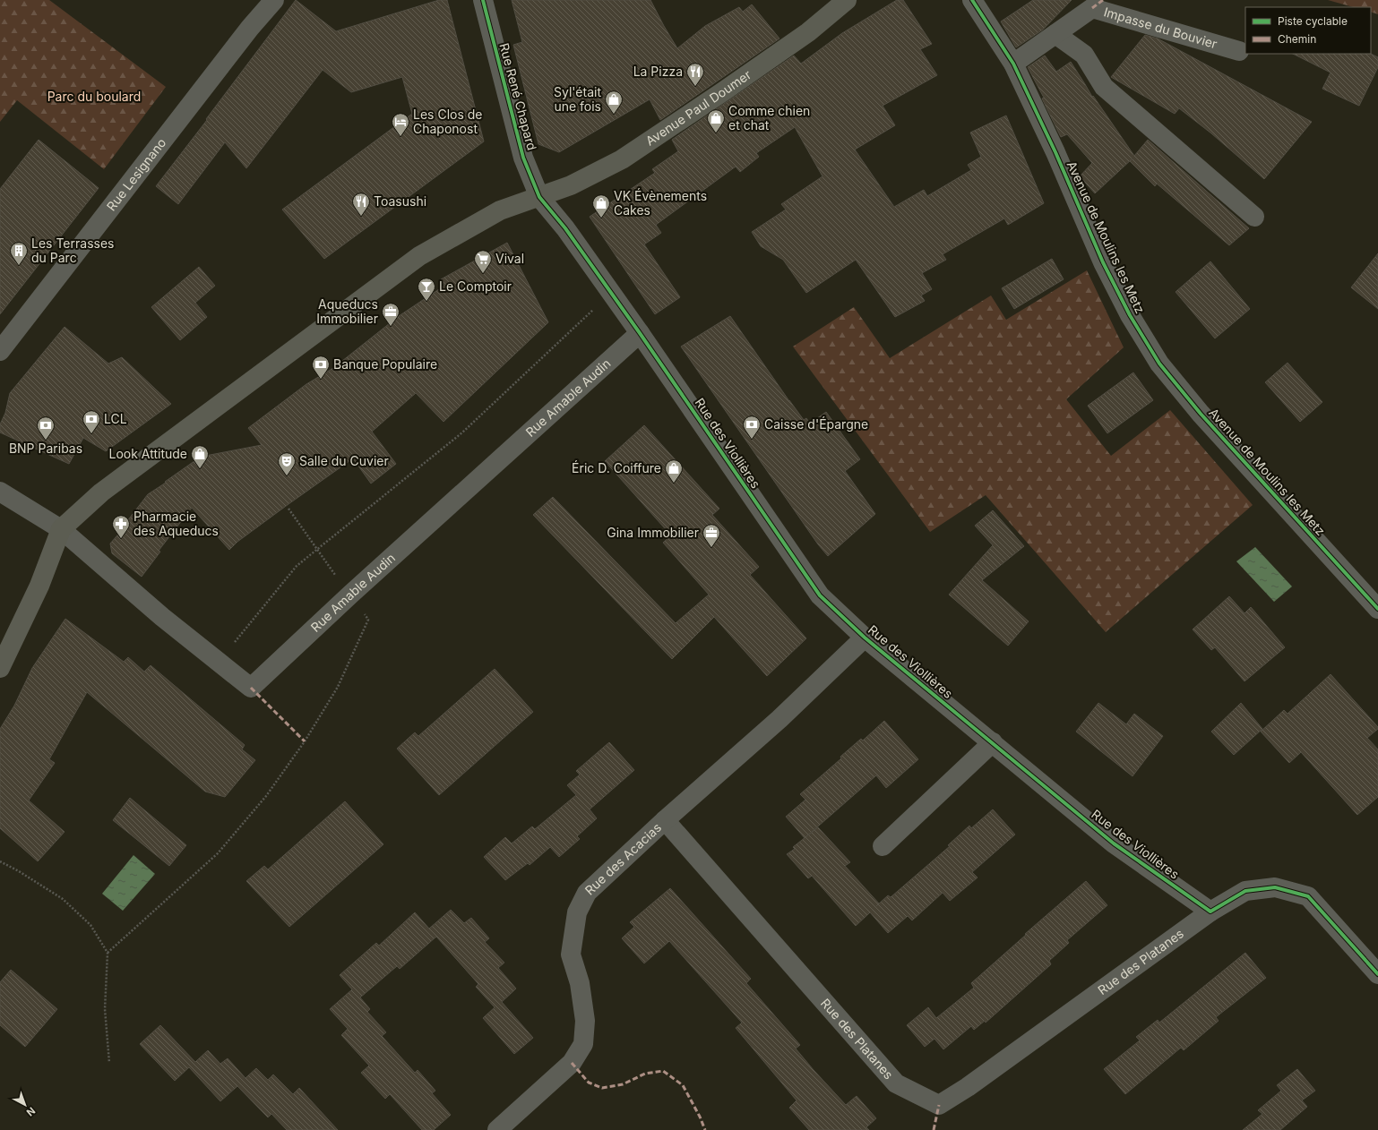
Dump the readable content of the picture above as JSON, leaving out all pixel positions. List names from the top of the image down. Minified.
{"streets":{"main road":["Avenue Paul Doumer"],"street":["Impasse du Bouvier","Rue René Chapard","Rue Lesignano","Avenue de Moulins les Metz","Rue Amable Audin","Rue des Viollières","Rue des Acacias","Rue des Platanes"]},"crossings":[["Impasse du Bouvier","Avenue de Moulins les Metz"],["Rue René Chapard","Avenue Paul Doumer"],["Rue René Chapard","Rue des Viollières"],["Avenue Paul Doumer","Rue Amable Audin"],["Avenue Paul Doumer","Rue des Viollières"],["Rue Amable Audin","Rue des Viollières"],["Rue des Viollières","Rue des Acacias"],["Rue des Viollières","Rue des Platanes"],["Rue des Acacias","Rue des Platanes"]],"parks":["Parc du boulard"],"places":{"restaurant":["La Pizza","Toasushi"],"shop":["Syl'était une fois","Comme chien et chat","VK Évènements Cakes","Look Attitude","Éric D. Coiffure"],"hotel":["Les Clos de Chaponost"],"building":["Les Terrasses du Parc"],"supermarket":["Vival"],"bar":["Le Comptoir"],"office":["Aqueducs Immobilier","Gina Immobilier"],"bank":["Banque Populaire","LCL","Caisse d'Épargne","BNP Paribas"],"theatre":["Salle du Cuvier"],"pharmacy":["Pharmacie des Aqueducs"]},"legend":["Piste cyclable","Chemin"],"north":"bottom right"}
